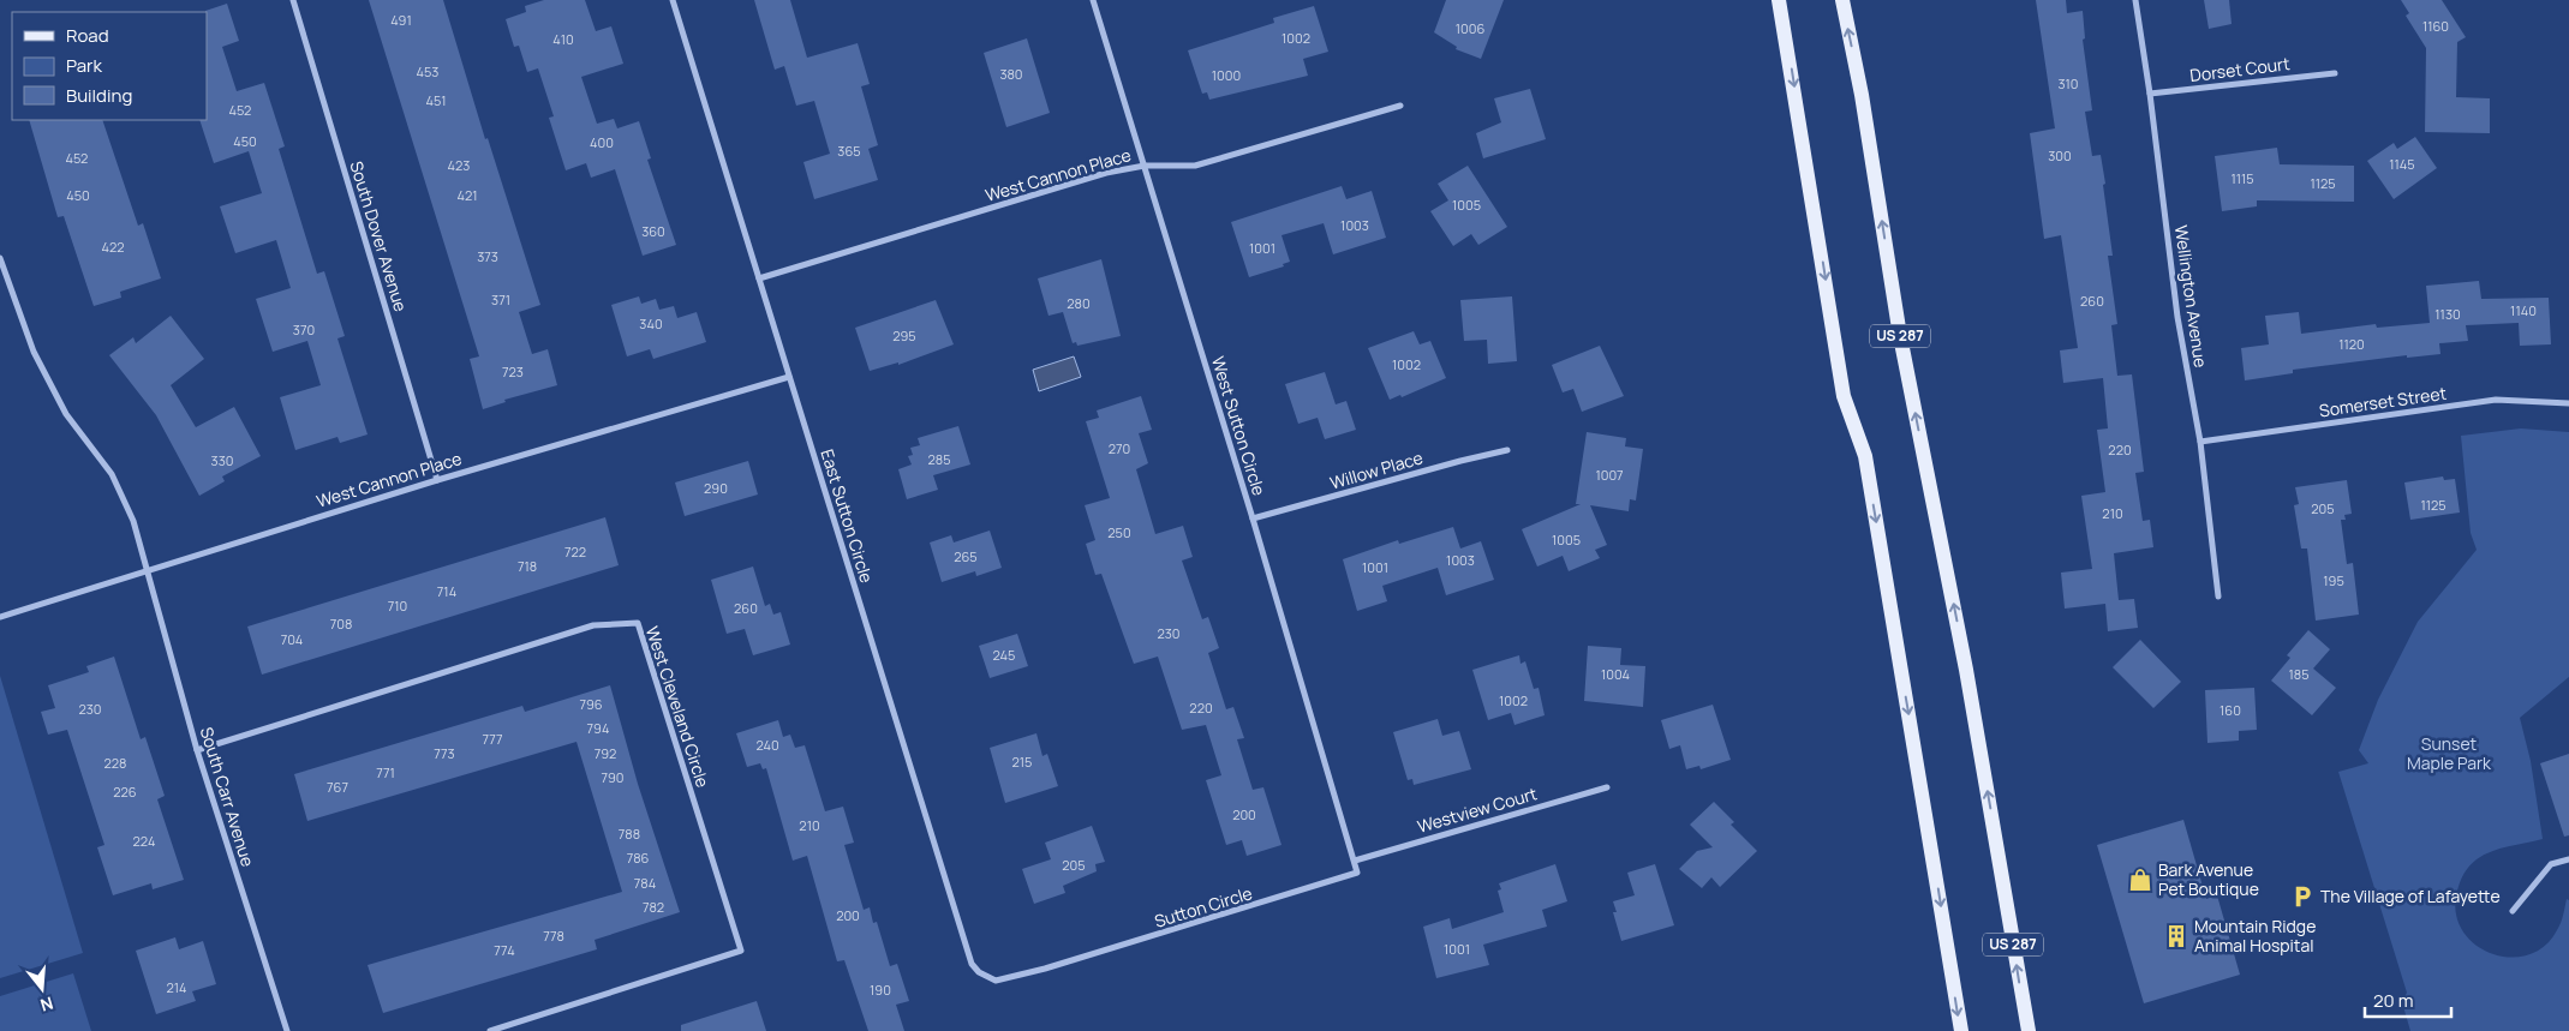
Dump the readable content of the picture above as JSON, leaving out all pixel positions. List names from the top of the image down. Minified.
{"streets":{"main road":["US 287"],"street":["Dorset Court","West Cannon Place","South Dover Avenue","Wellington Avenue","Somerset Street","West Sutton Circle","Willow Place","East Sutton Circle","West Cleveland Circle","South Carr Avenue","Westview Court","Sutton Circle"]},"crossings":[["Dorset Court","Wellington Avenue"],["West Cannon Place","South Dover Avenue"],["West Cannon Place","West Sutton Circle"],["West Cannon Place","East Sutton Circle"],["West Cannon Place","South Carr Avenue"],["Wellington Avenue","Somerset Street"],["West Sutton Circle","Willow Place"],["West Sutton Circle","Westview Court"],["West Sutton Circle","Sutton Circle"],["East Sutton Circle","Sutton Circle"],["West Cleveland Circle","South Carr Avenue"],["Westview Court","Sutton Circle"]],"parks":["Sunset Maple Park"],"places":{"shop":["Bark Avenue Pet Boutique"],"parking":["The Village of Lafayette"],"building":["Mountain Ridge Animal Hospital"]},"house_numbers":["491","1160","1006","1002","410","453","380","1000","310","451","452","450","400","365","300","452","1145","423","1115","1125","450","421","1005","1003","360","422","1001","373","371","260","280","1140","1130","340","370","295","1120","1002","723","270","220","285","330","1007","290","1125","205","210","250","1005","722","265","1003","718","1001","195","714","710","260","708","230","704","245","1004","185","1002","796","220","230","160","794","777","240","773","792","215","228","771","790","767","226","200","210","788","224","786","205","784","782","200","778","1001","774","214","190"],"legend":["Road","Park","Building"],"scale_bar":"20 m","north":"bottom"}
